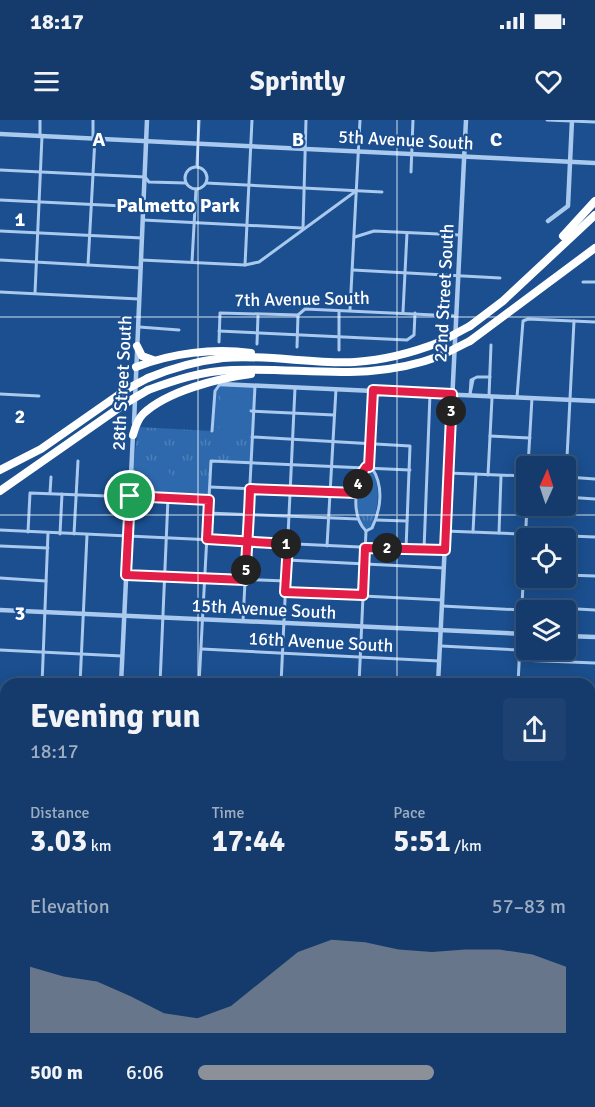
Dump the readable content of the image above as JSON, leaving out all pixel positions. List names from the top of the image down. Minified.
{"streets":{"street":["5th Avenue South","22nd Street South","7th Avenue South","28th Street South","15th Avenue South","16th Avenue South"]},"crossings":[["5th Avenue South","22nd Street South"],["5th Avenue South","28th Street South"],["22nd Street South","7th Avenue South"],["22nd Street South","15th Avenue South"],["22nd Street South","16th Avenue South"],["28th Street South","15th Avenue South"]],"districts":["Palmetto Park"],"north":"top","page":{"status":"18:17","header":"Sprintly","pins":["3","4","1","2","5"],"heading":["Evening run","18:17"],"stats":[["Distance","3.03 km"],["Time","17:44"],["Pace","5:51 /km"]],"chart":["Elevation","57–83 m"],"list":[{"name":"500 m","note":"6:06"}]},"grid":{"columns":["A","B","C"],"rows":["1","2","3"]}}
